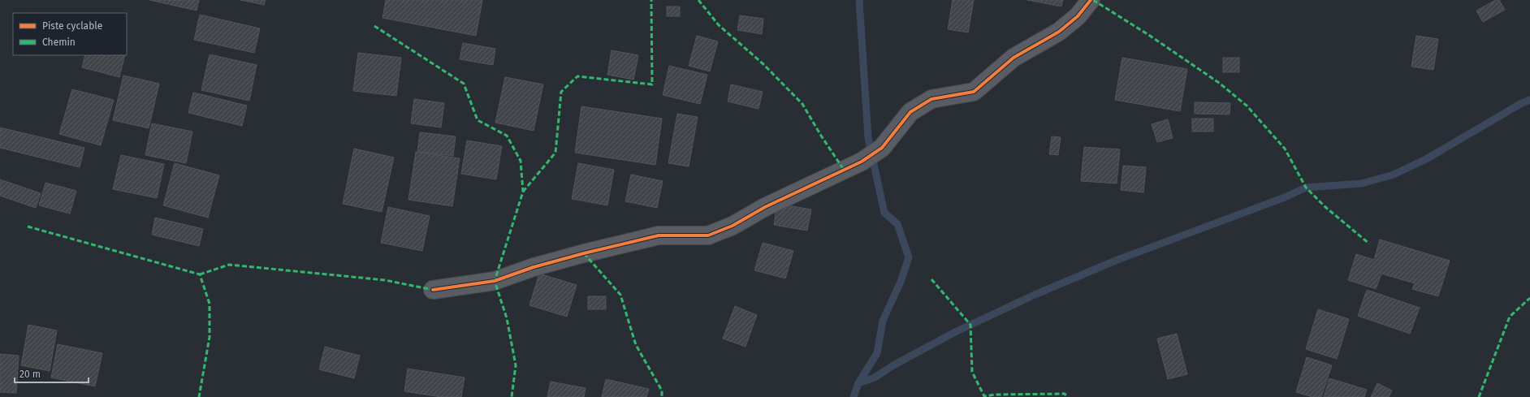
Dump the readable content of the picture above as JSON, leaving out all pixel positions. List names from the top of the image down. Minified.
{"legend":["Piste cyclable","Chemin"],"scale_bar":"20 m"}
